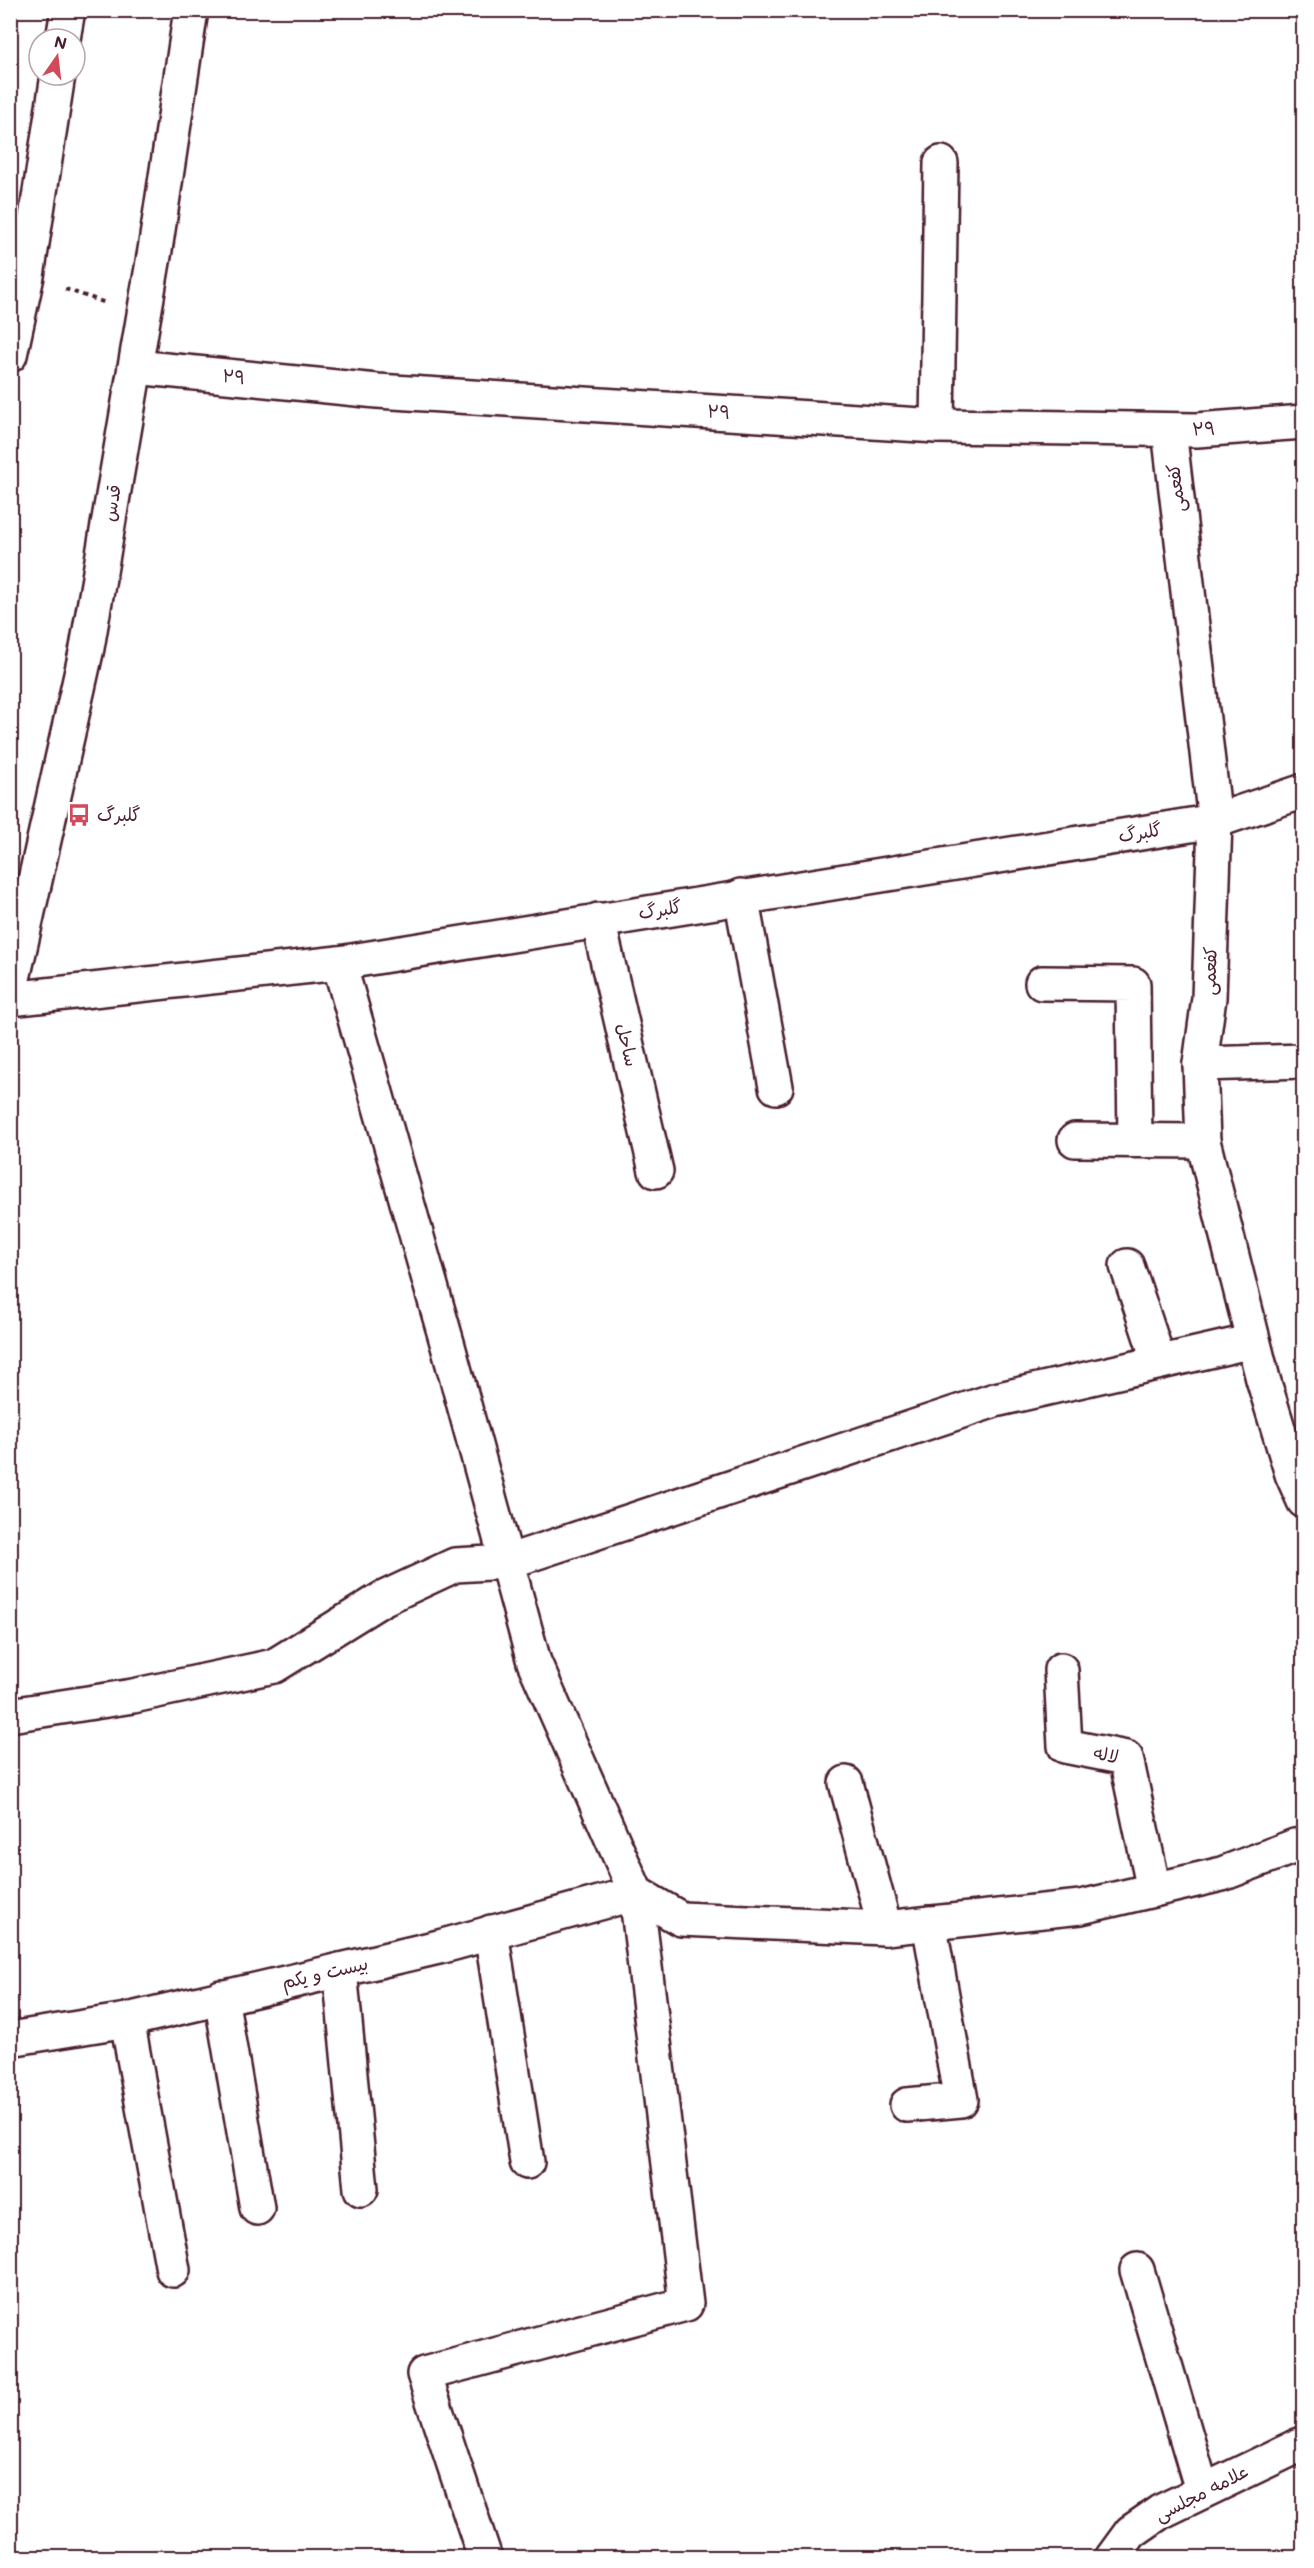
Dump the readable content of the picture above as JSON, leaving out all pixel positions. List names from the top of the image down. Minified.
{"streets":{"street":["۲۹","کفعمی","قدس","گلبرگ","ساحل","لاله","بیست و یکم","علامه مجلسی"]},"crossings":[["۲۹","کفعمی"],["۲۹","قدس"],["کفعمی","گلبرگ"],["گلبرگ","ساحل"]],"places":{"bus stop":["گلبرگ"]},"north":"top"}
